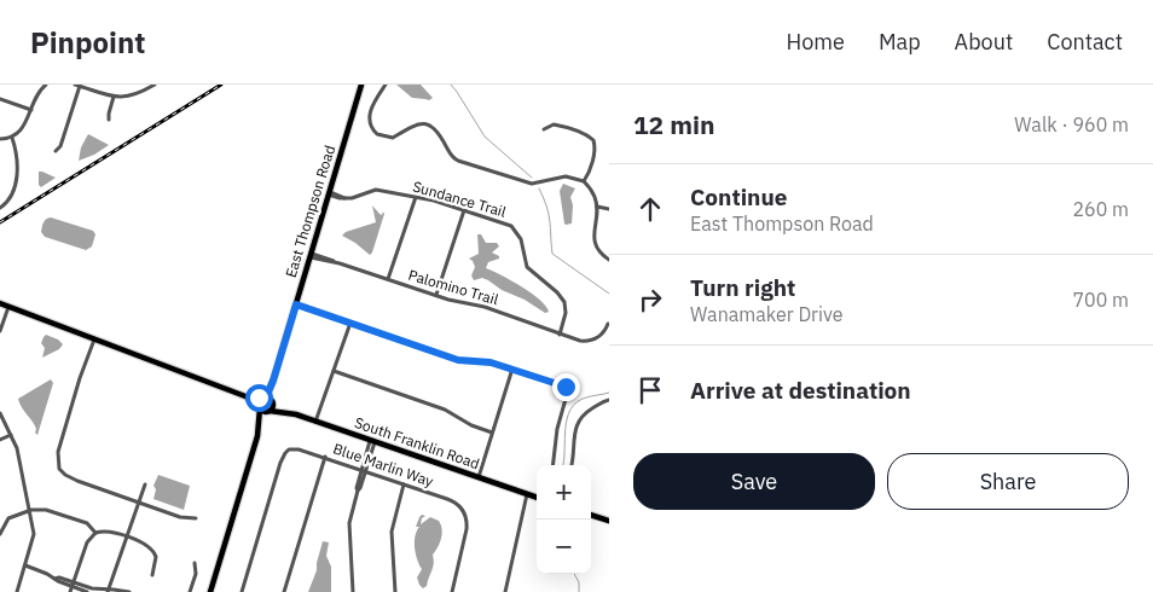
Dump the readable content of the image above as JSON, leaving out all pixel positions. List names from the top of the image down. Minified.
{"streets":{"main road":["East Thompson Road","South Franklin Road"],"street":["Sundance Trail","Palomino Trail","Blue Marlin Way"]},"crossings":[["Sundance Trail","East Thompson Road"],["Sundance Trail","Palomino Trail"],["East Thompson Road","Palomino Trail"],["East Thompson Road","South Franklin Road"]],"page":{"header":"Pinpoint","nav":["Home","Map","About","Contact"],"heading":["12 min","Walk · 960 m"],"list":[["Continue","East Thompson Road","260 m"],["Turn right","Wanamaker Drive","700 m"],"Arrive at destination"],"buttons":["Save","Share"],"map_buttons":["+","−"]}}
